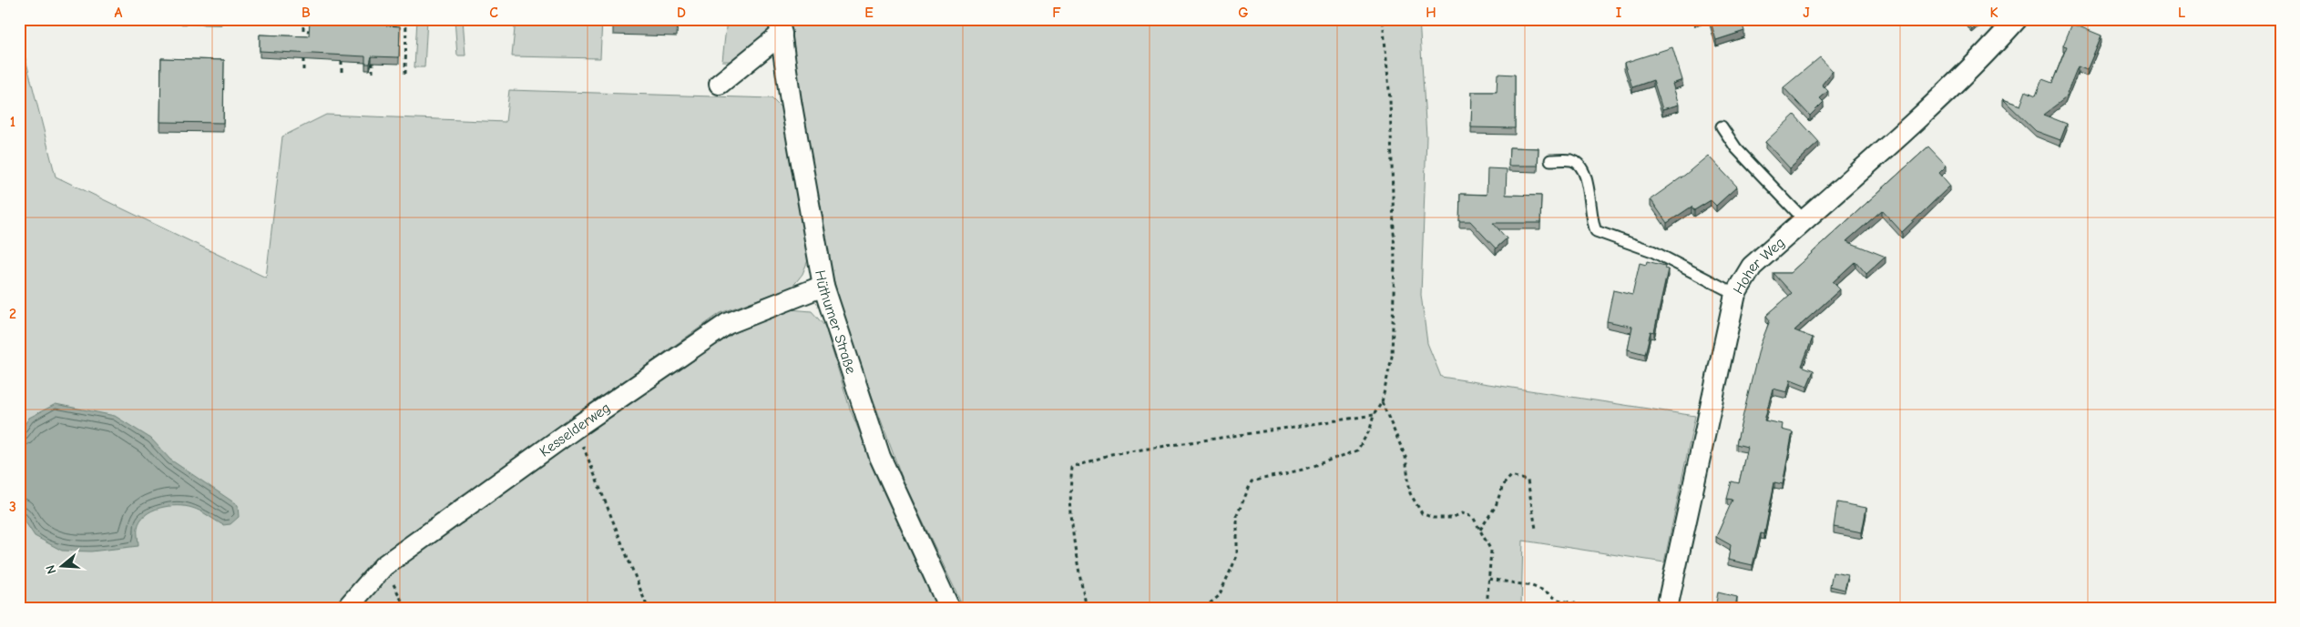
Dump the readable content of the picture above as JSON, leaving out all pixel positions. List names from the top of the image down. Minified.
{"streets":{"street":["Hoher Weg","Hüthumer Straße","Kesselderweg"]},"crossings":[["Hüthumer Straße","Kesselderweg"]],"north":"left","grid":{"columns":["A","B","C","D","E","F","G","H","I","J","K","L"],"rows":["1","2","3"]}}
